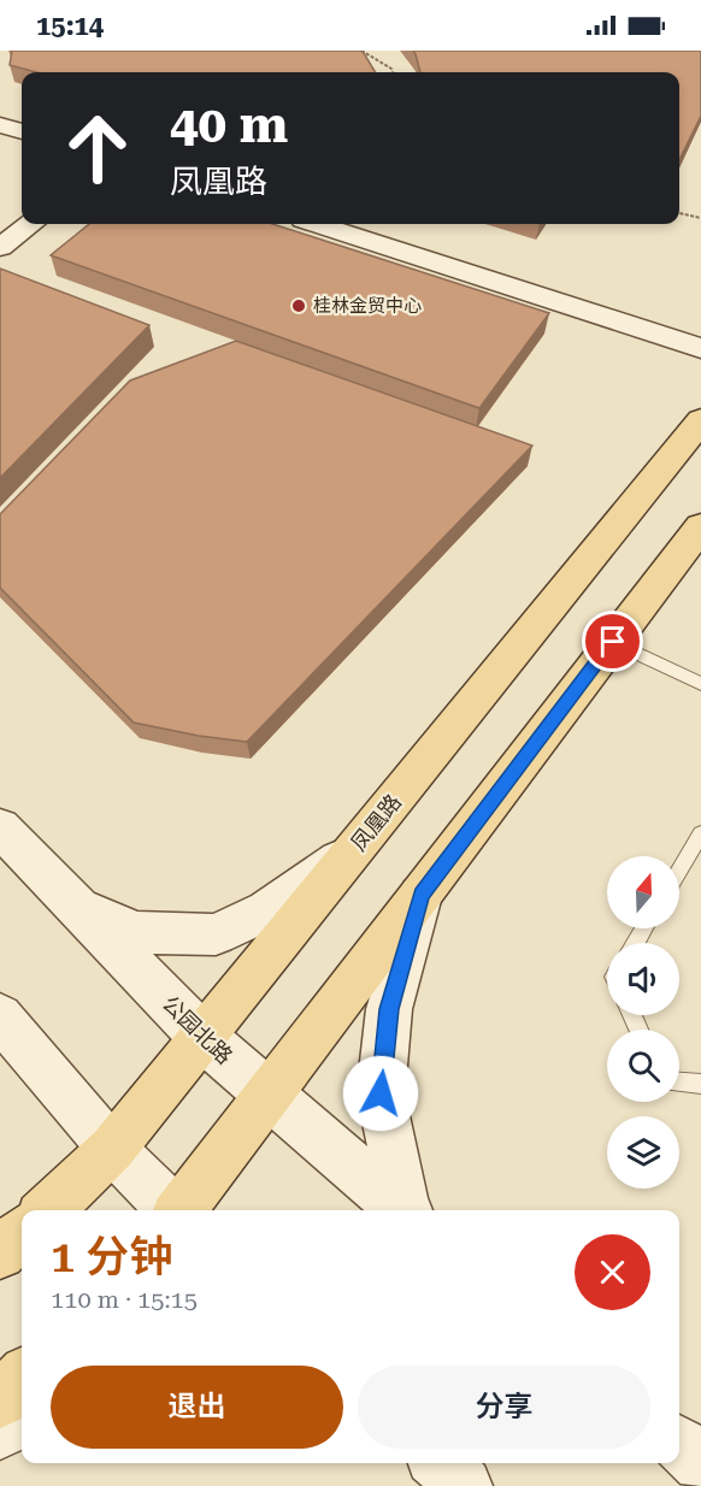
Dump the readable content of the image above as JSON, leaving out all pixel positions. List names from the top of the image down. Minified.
{"streets":{"main road":["凤凰路"],"street":["公园北路"]},"crossings":[["凤凰路","公园北路"]],"places":["桂林金贸中心"],"north":"top","page":{"status":"15:14","turn":["40 m","凤凰路"],"heading":["1 分钟","110 m · 15:15"],"buttons":["退出","分享"]}}
